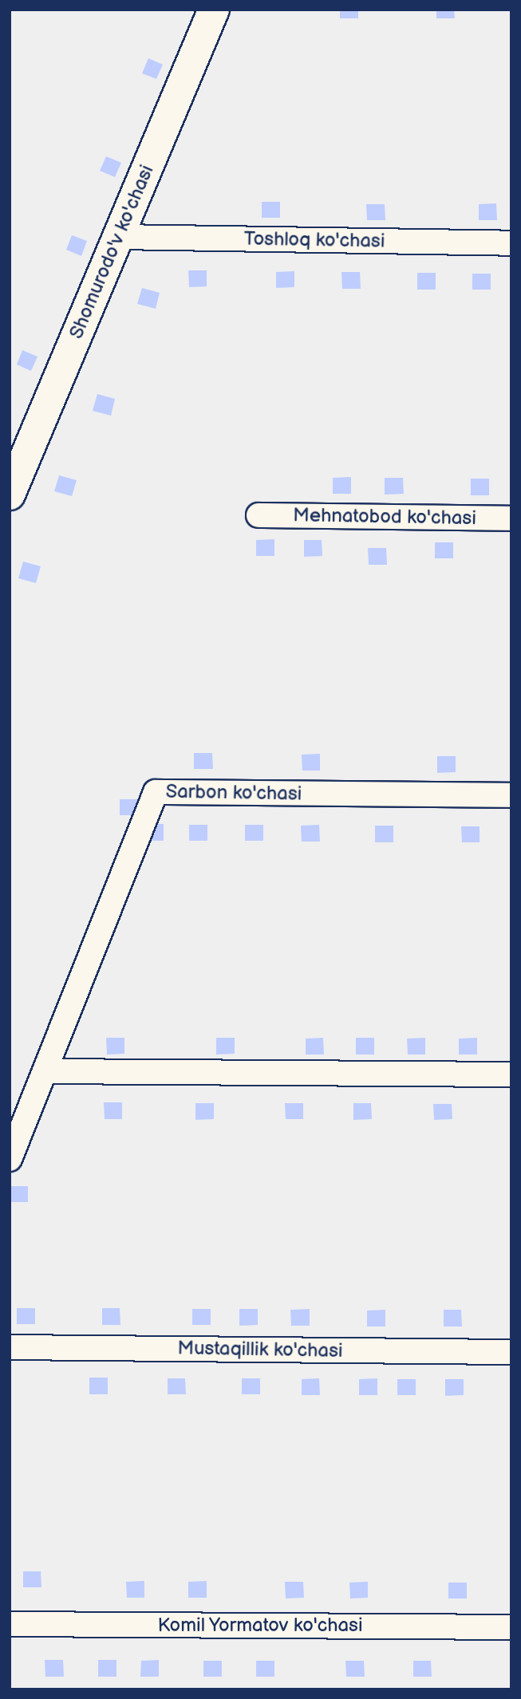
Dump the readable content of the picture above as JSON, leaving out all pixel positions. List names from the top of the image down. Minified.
{"streets":{"street":["Toshloq ko'chasi","Shomurodo'v ko'chasi","Mehnatobod ko'chasi","Sarbon ko'chasi","Mustaqillik ko'chasi","Komil Yormatov ko'chasi"]},"crossings":[["Toshloq ko'chasi","Shomurodo'v ko'chasi"]]}
